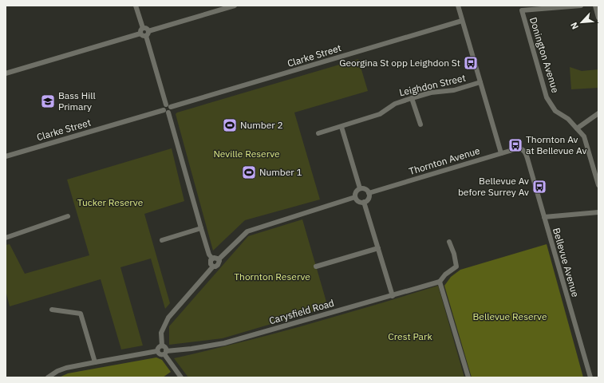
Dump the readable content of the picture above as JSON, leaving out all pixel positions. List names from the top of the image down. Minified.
{"streets":{"street":["Donington Avenue","Clarke Street","Leighdon Street","Thornton Avenue","Bellevue Avenue","Carysfield Road"]},"crossings":[["Thornton Avenue","Bellevue Avenue"]],"parks":["Neville Reserve","Tucker Reserve","Thornton Reserve","Bellevue Reserve","Crest Park"],"places":{"bus stop":["Georgina St opp Leighdon St","Thornton Av at Bellevue Av","Bellevue Av before Surrey Av"],"school or university":["Bass Hill Primary"],"sports":["Number 2","Number 1"]},"north":"bottom left"}
